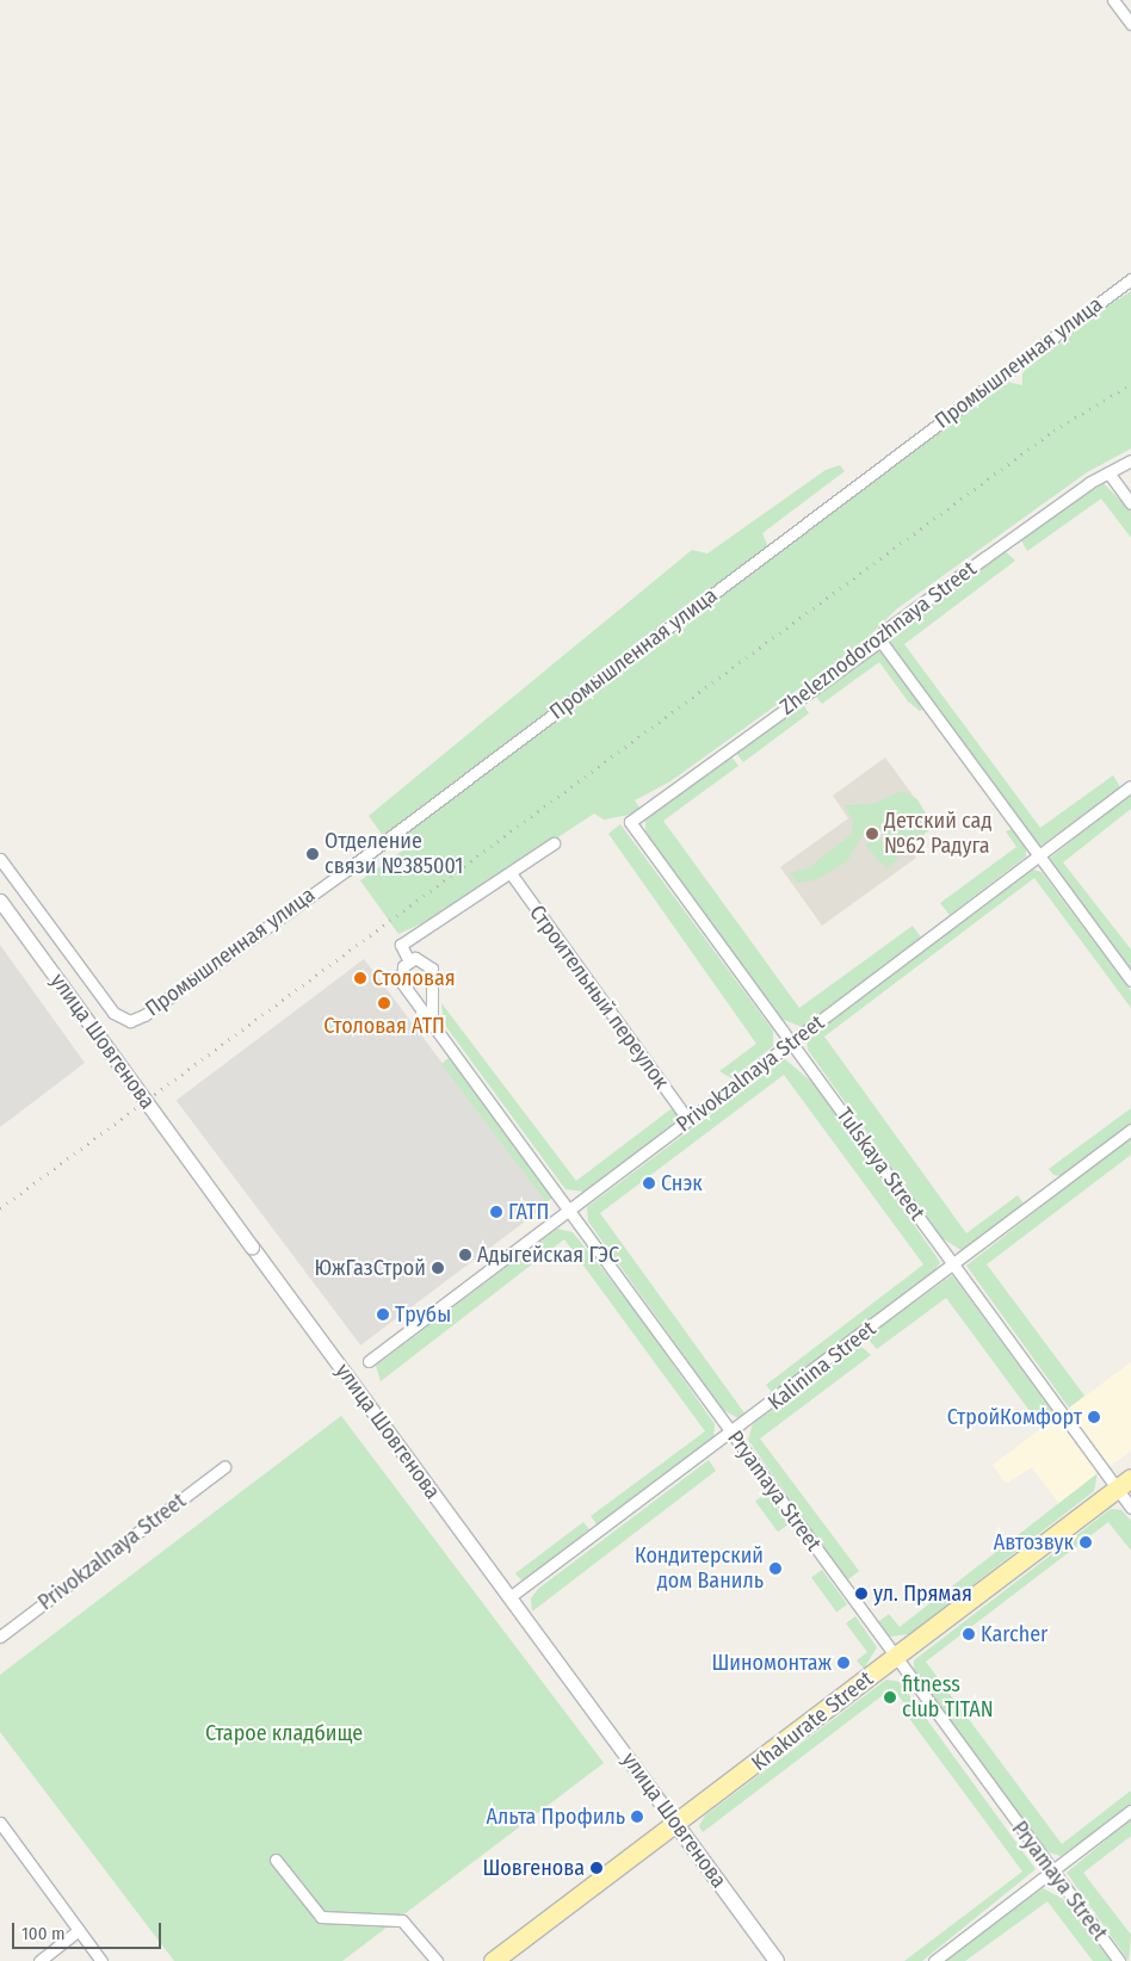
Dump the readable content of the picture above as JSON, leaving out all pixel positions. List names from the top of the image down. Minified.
{"streets":{"main road":["улица Шовгенова","Khakurate Street"],"street":["Промышленная улица","Zheleznodorozhnaya Street","Строительный переулок","Privokzalnaya Street","Tulskaya Street","Kalinina Street","Pryamaya Street"]},"crossings":[["Zheleznodorozhnaya Street","Tulskaya Street"],["Строительный переулок","Privokzalnaya Street"],["улица Шовгенова","Kalinina Street"],["улица Шовгенова","Khakurate Street"],["Privokzalnaya Street","Tulskaya Street"],["Privokzalnaya Street","Pryamaya Street"],["Tulskaya Street","Kalinina Street"],["Tulskaya Street","Khakurate Street"],["Kalinina Street","Pryamaya Street"],["Pryamaya Street","Khakurate Street"]],"parks":["Старое кладбище"],"places":["Детский сад №62 Радуга","Отделение связи №385001","Столовая","Столовая АТП","Снэк","ГАТП","Адыгейская ГЭС","ЮжГазСтрой","Трубы","СтройКомфорт","Автозвук","Кондитерский дом Ваниль","ул. Прямая","Karcher","Шиномонтаж","fitness club TITAN","Альта Профиль","Шовгенова"],"scale_bar":"100 m"}
